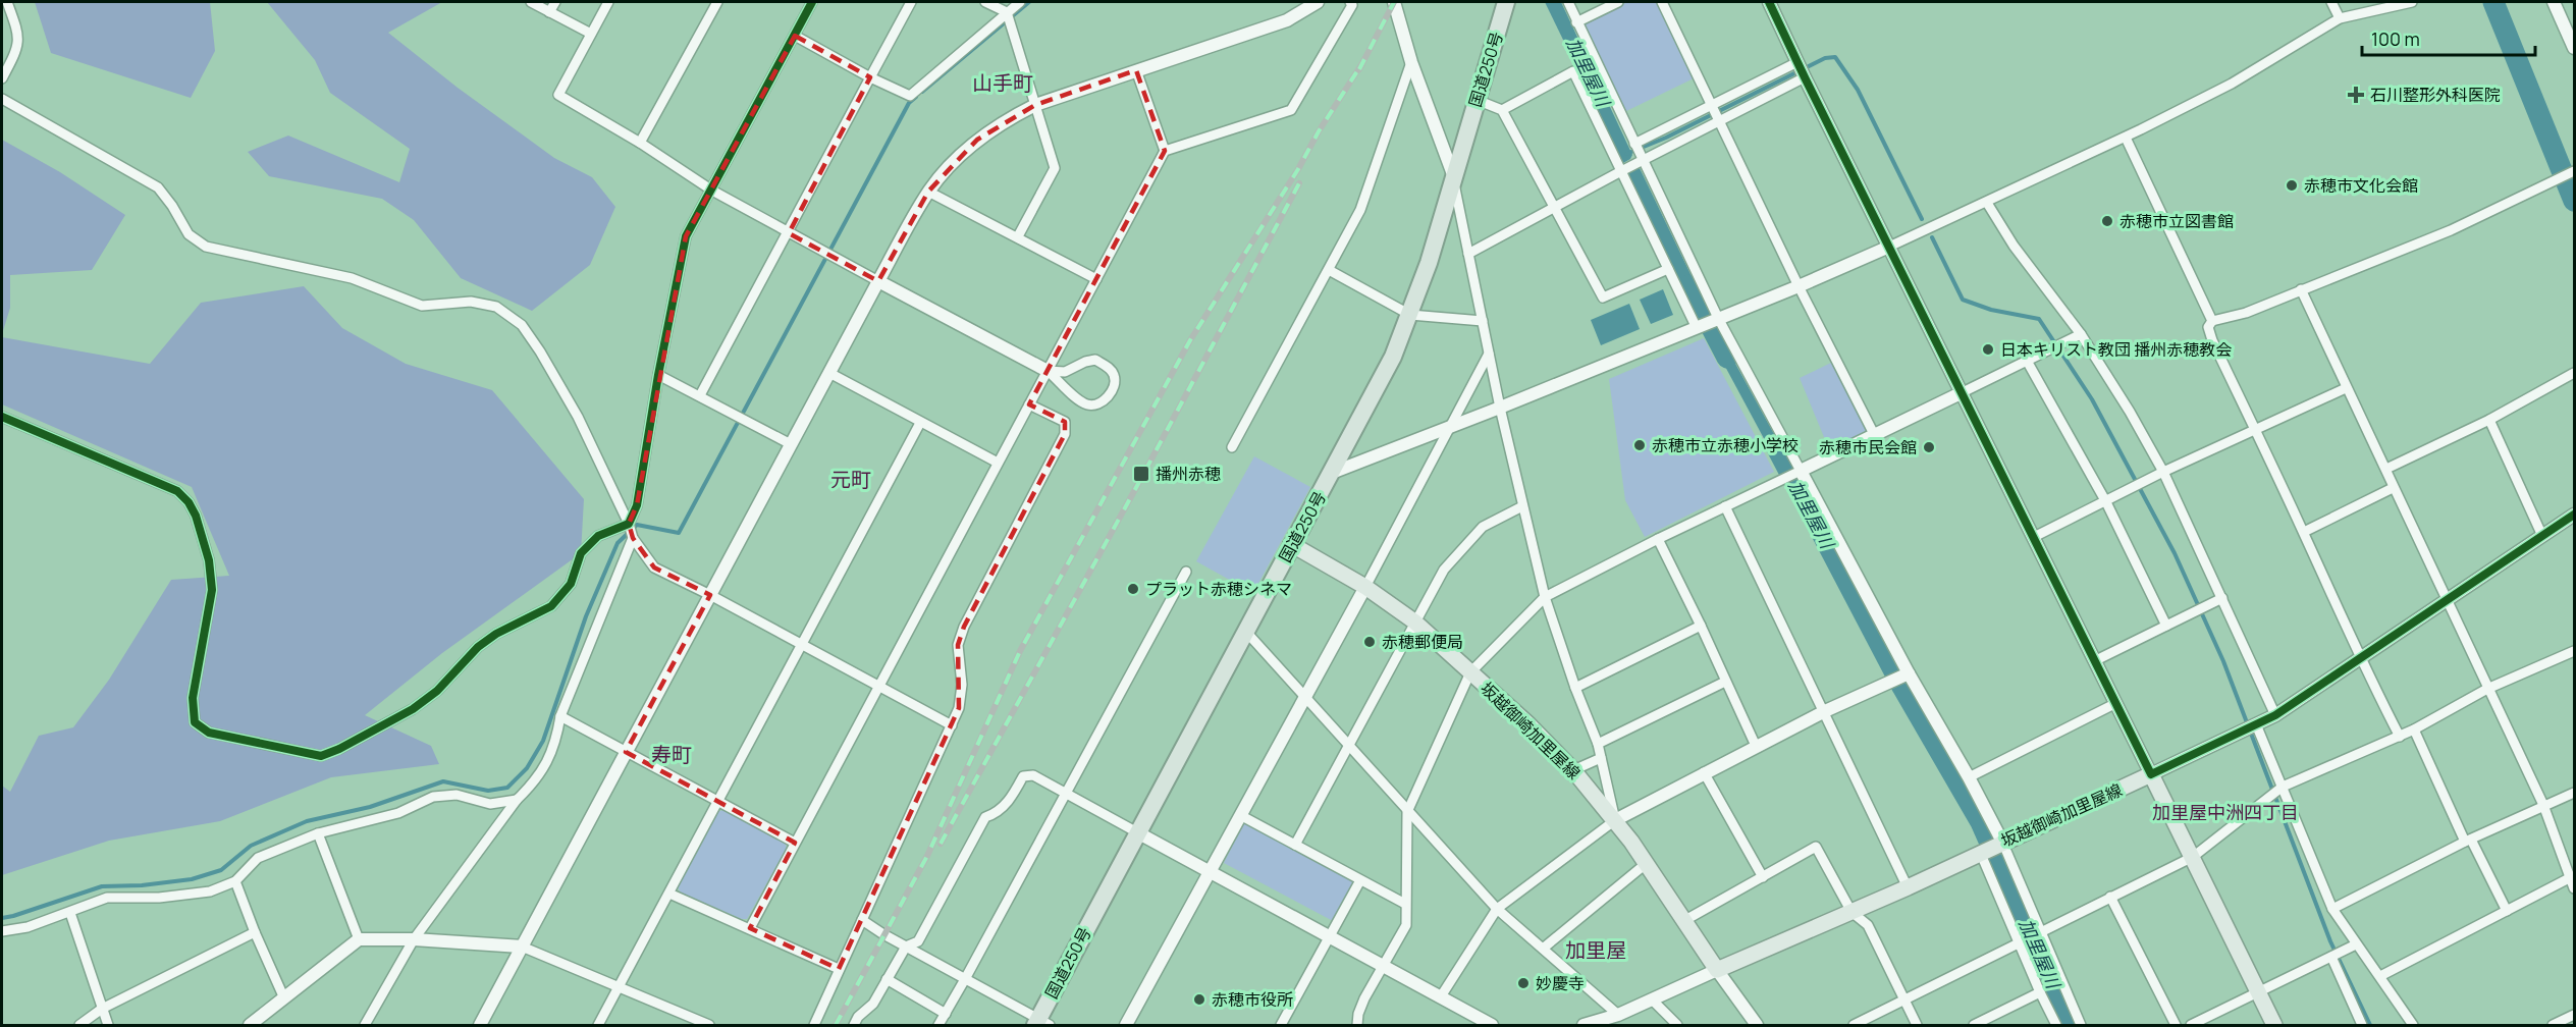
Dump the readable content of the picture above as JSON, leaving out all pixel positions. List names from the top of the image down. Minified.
{"streets":{"highway":["国道250号"],"main road":["坂越御崎加里屋線"]},"crossings":[["国道250号","坂越御崎加里屋線"]],"districts":["山手町","元町","寿町","加里屋中洲四丁目","加里屋"],"water":["加里屋川"],"places":{"health":["石川整形外科医院"],"other":["赤穂市文化会館","赤穂市立図書館","日本キリスト教団 播州赤穂教会","赤穂市立赤穂小学校","赤穂市民会館","プラット赤穂シネマ","赤穂郵便局","妙慶寺","赤穂市役所"],"transit":["播州赤穂"]},"scale_bar":"100 m"}
